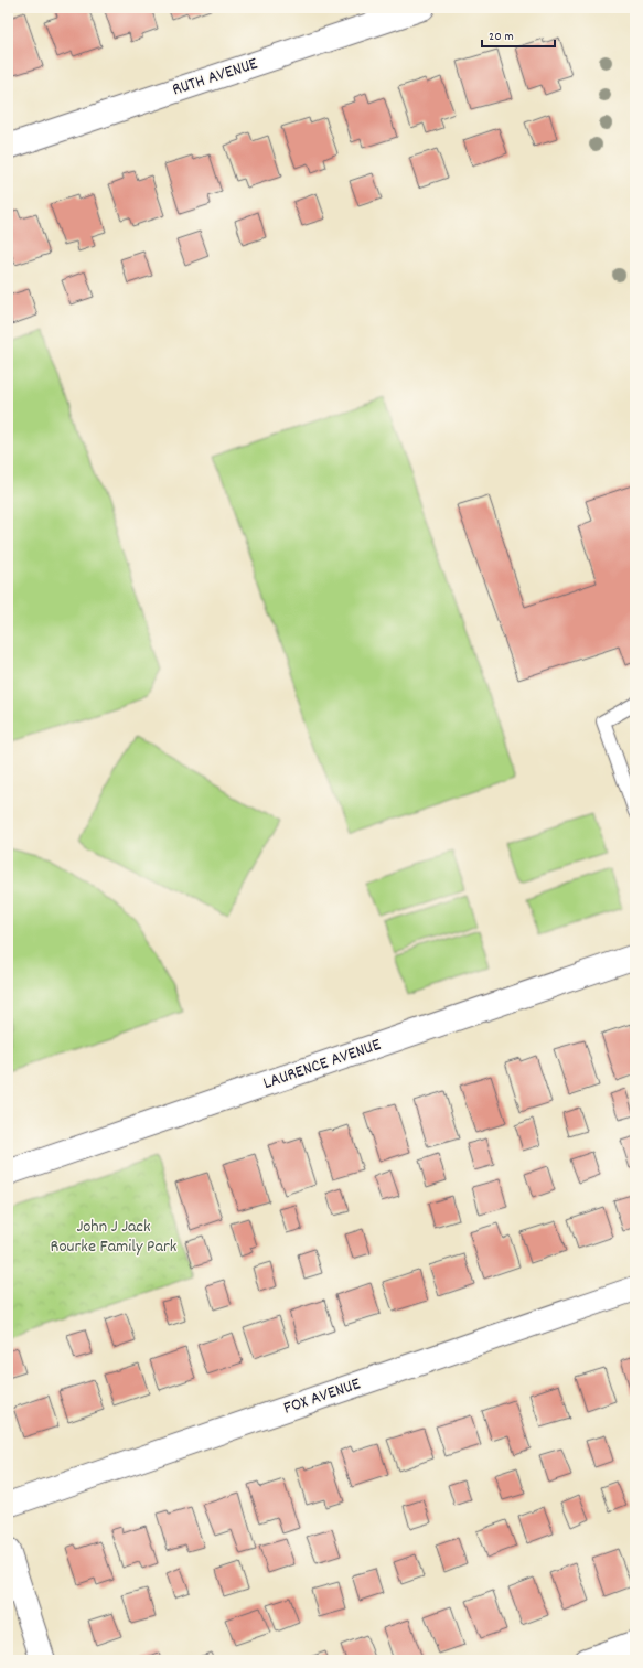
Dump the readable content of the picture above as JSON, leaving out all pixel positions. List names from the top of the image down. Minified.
{"streets":{"street":["RUTH AVENUE","LAURENCE AVENUE","FOX AVENUE"]},"parks":["John J Jack Rourke Family Park"],"scale_bar":"20 m"}
